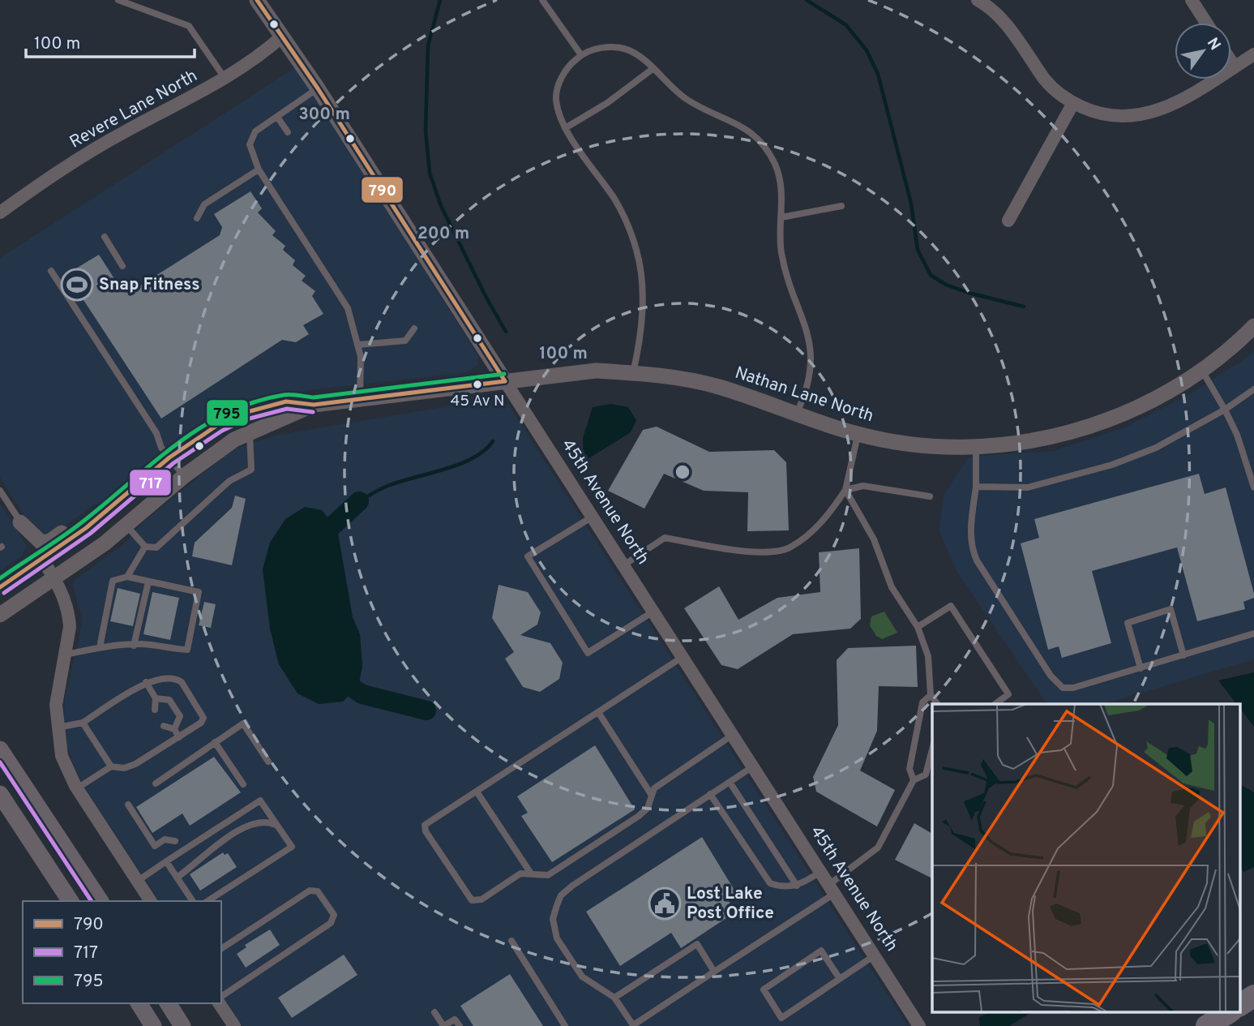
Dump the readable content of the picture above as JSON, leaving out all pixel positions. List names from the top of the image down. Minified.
{"streets":{"street":["Revere Lane North","Nathan Lane North","45th Avenue North"]},"crossings":[["Revere Lane North","45th Avenue North"],["Nathan Lane North","45th Avenue North"]],"places":{"sports":["Snap Fitness"],"other":["45 Av N"],"public building":["Lost Lake Post Office"]},"lines":["transit line 790","transit line 795","transit line 717"],"legend":["790","717","795"],"scale_bar":"100 m","north":"top right","rings":["300 m","200 m","100 m"]}
